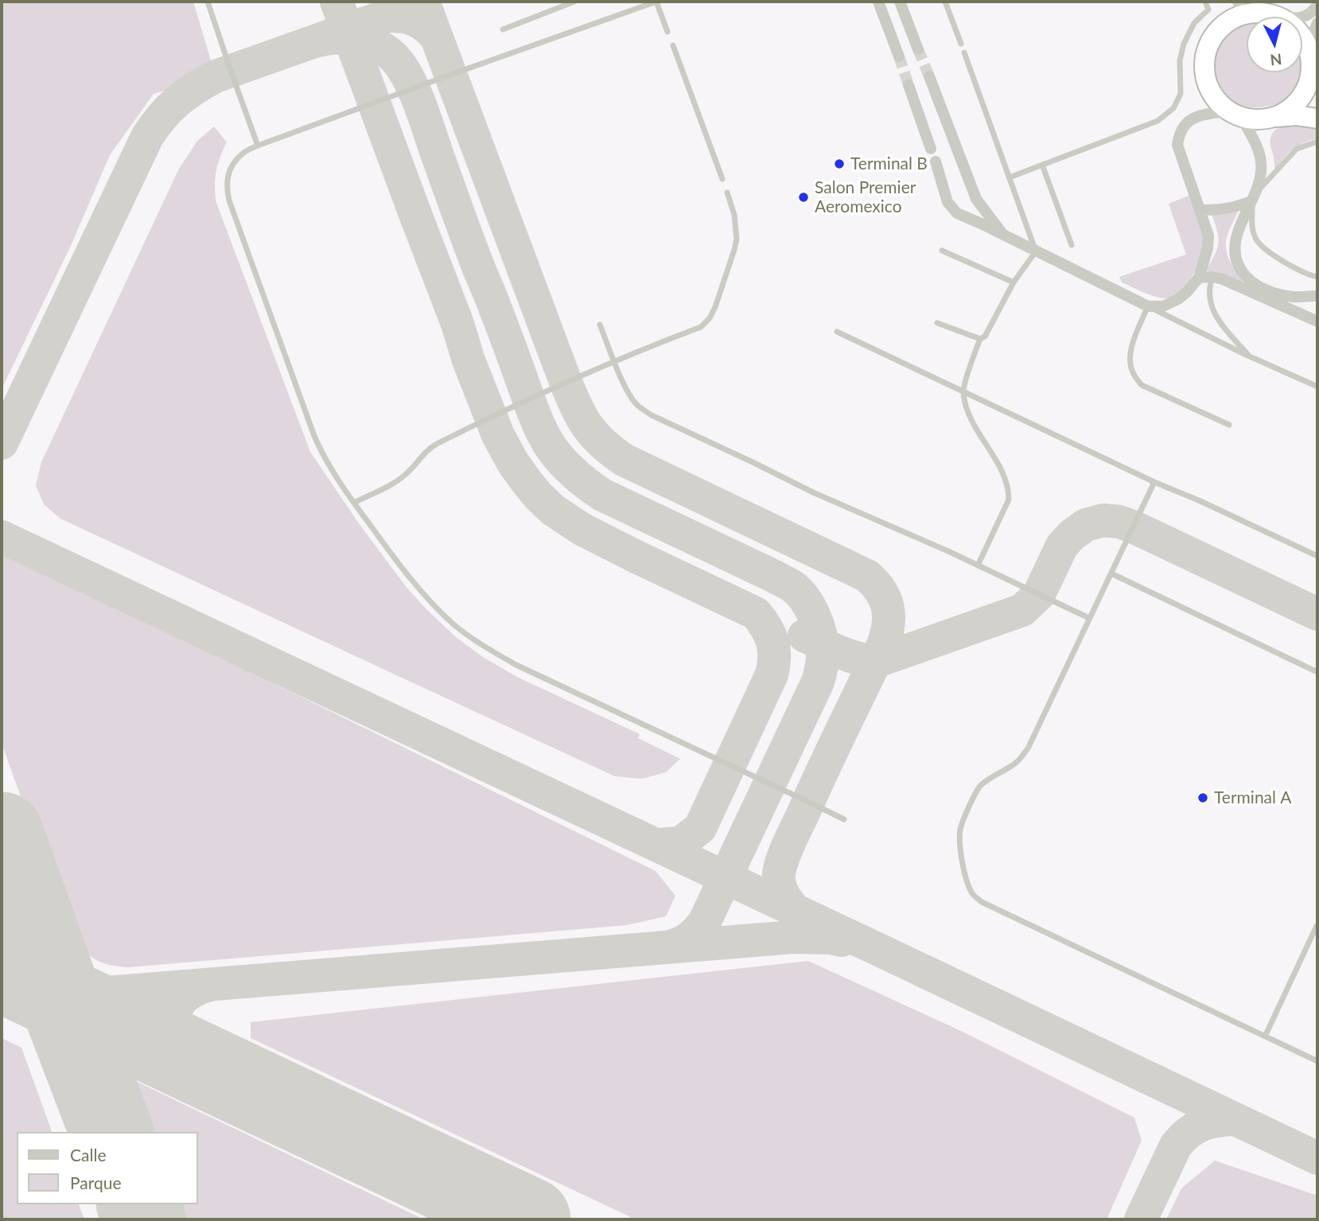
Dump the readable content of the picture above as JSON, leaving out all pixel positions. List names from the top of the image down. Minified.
{"places":["Terminal B","Salon Premier Aeromexico","Terminal A"],"legend":["Calle","Parque"],"north":"bottom"}
